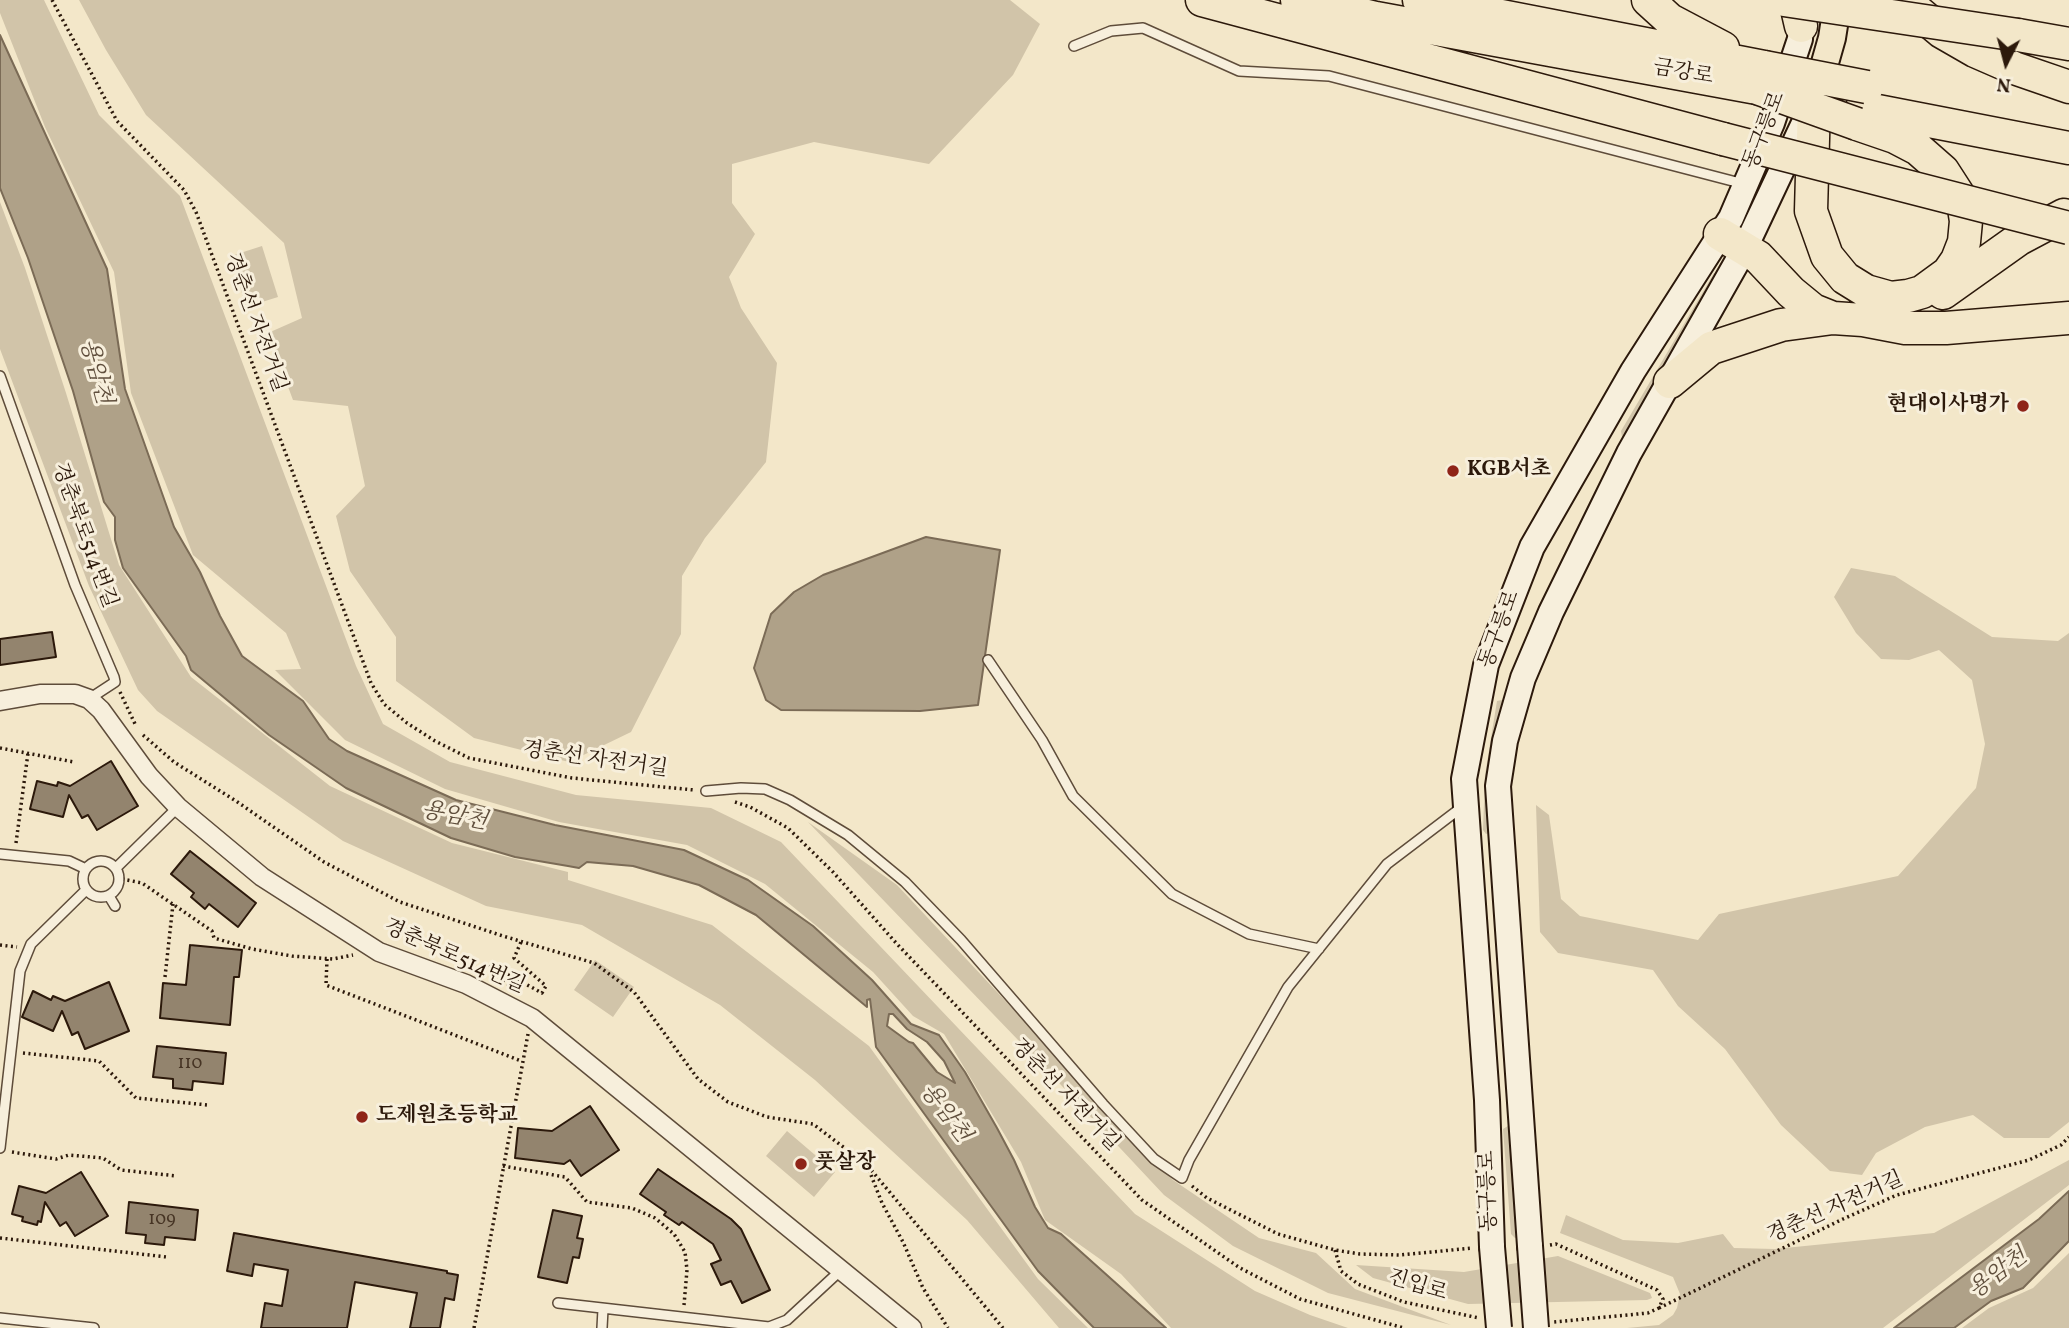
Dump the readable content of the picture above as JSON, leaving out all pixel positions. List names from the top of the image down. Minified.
{"streets":{"highway":["금강로"],"main road":["동구릉로"],"street":["경춘북로514번길"],"path":["경춘선 자전거길","진입로"]},"crossings":[["동구릉로","경춘선 자전거길"],["동구릉로","진입로"]],"water":["용암천"],"places":["현대이사명가","KGB서초","도제원초등학교","풋살장"],"house_numbers":["110","109"],"north":"bottom"}
